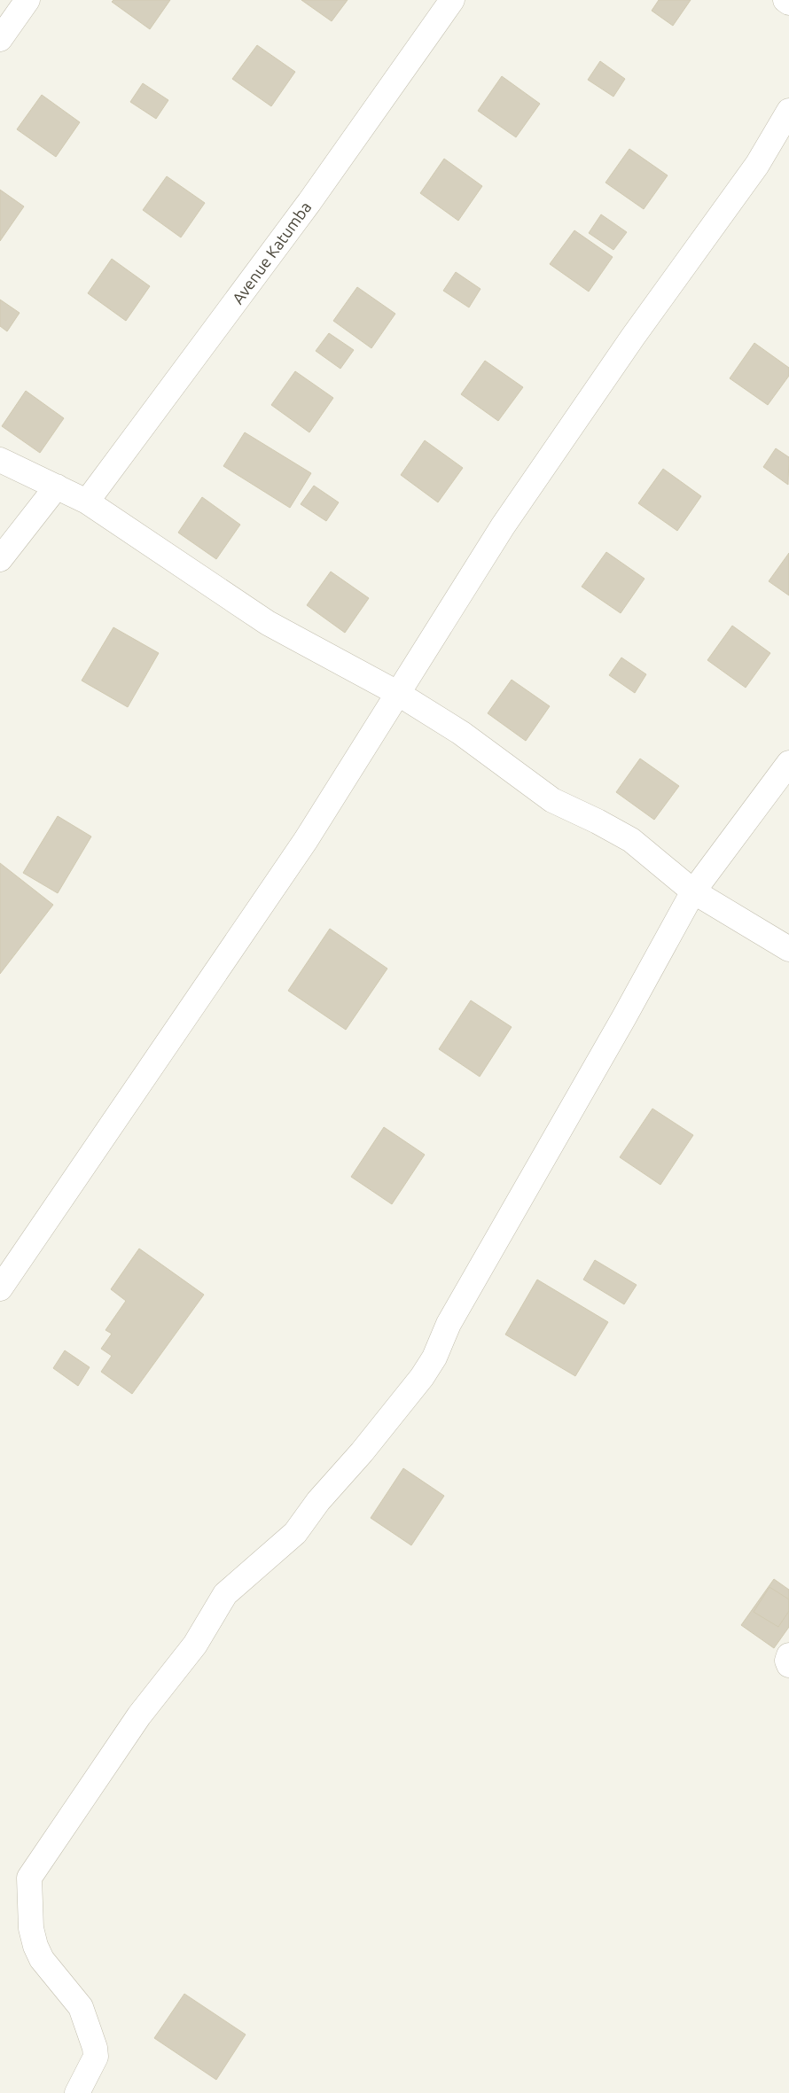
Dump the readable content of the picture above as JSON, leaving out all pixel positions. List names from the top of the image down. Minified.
{"streets":{"street":["Avenue Katumba"]}}
